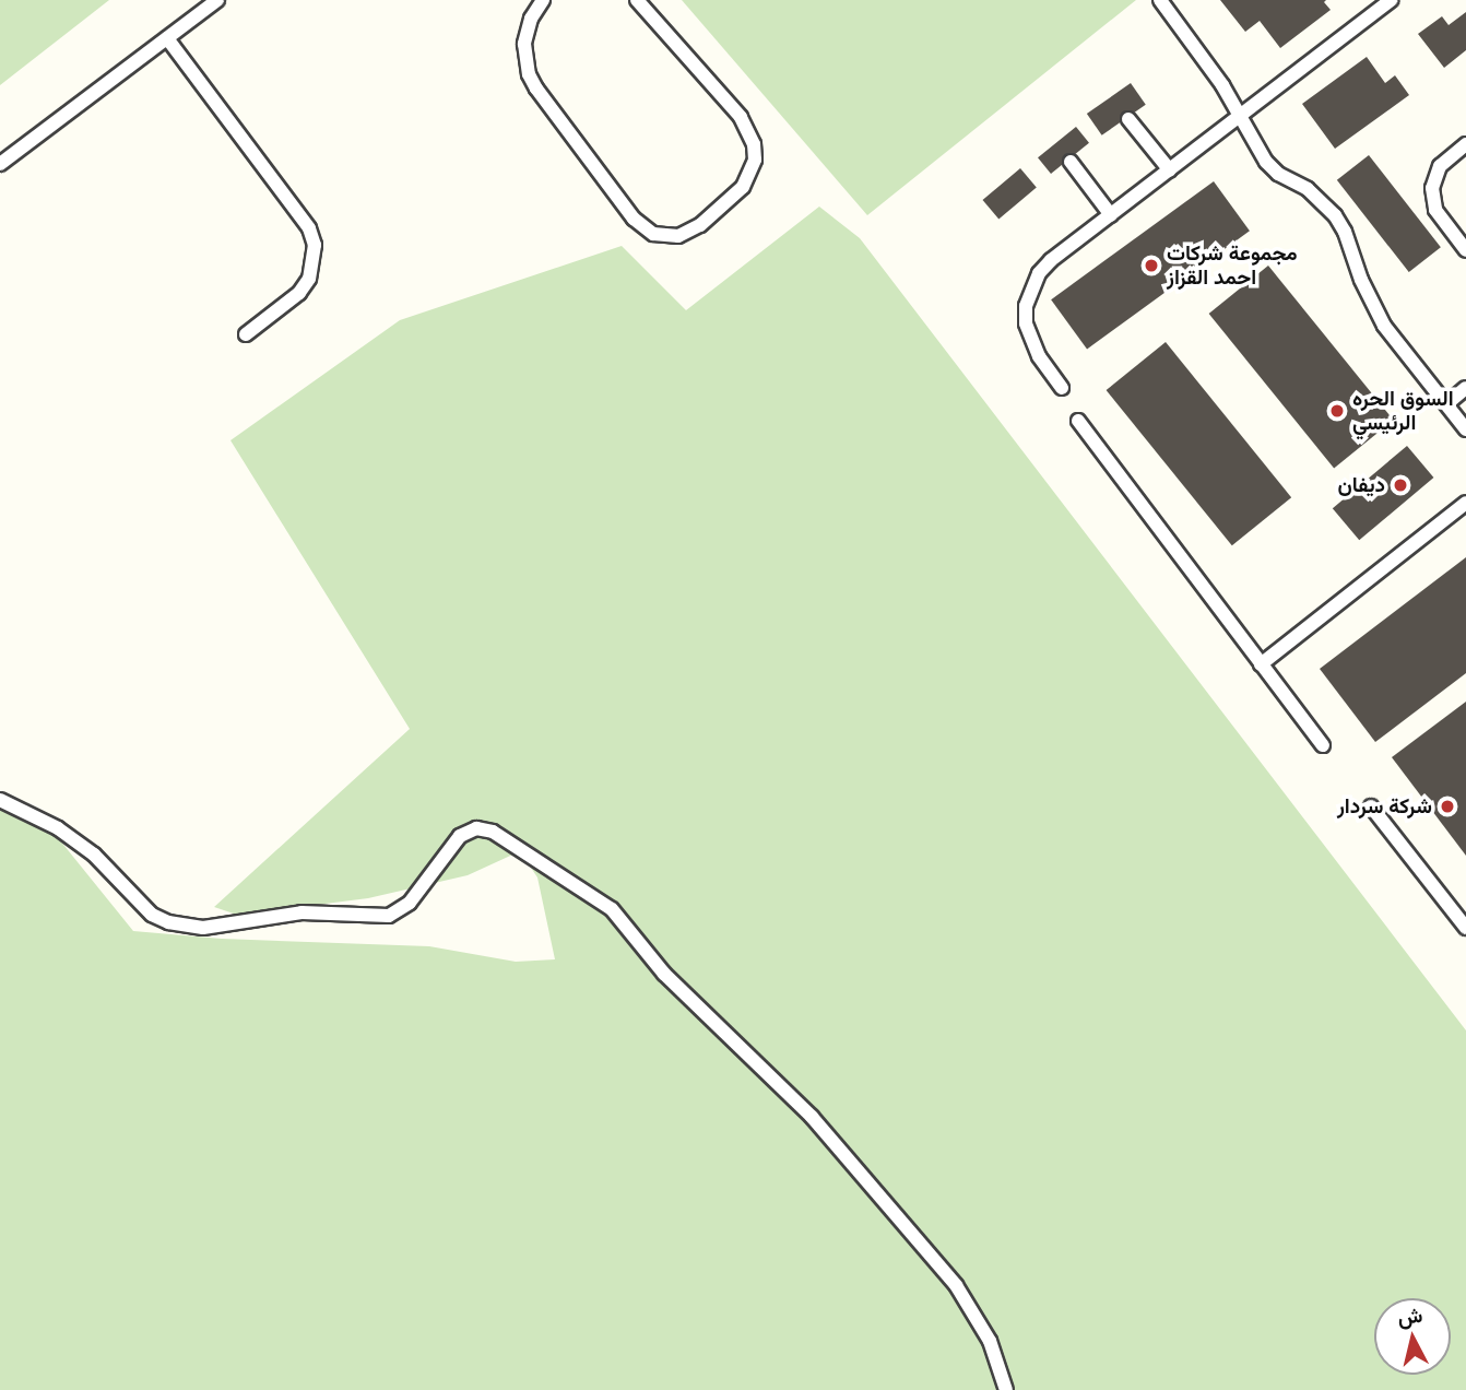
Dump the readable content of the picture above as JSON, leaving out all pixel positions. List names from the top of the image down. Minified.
{"places":["مجموعة شركات احمد القزاز","السوق الحره الرئيسي","ديفان","شركة سردار"],"north":"top"}
